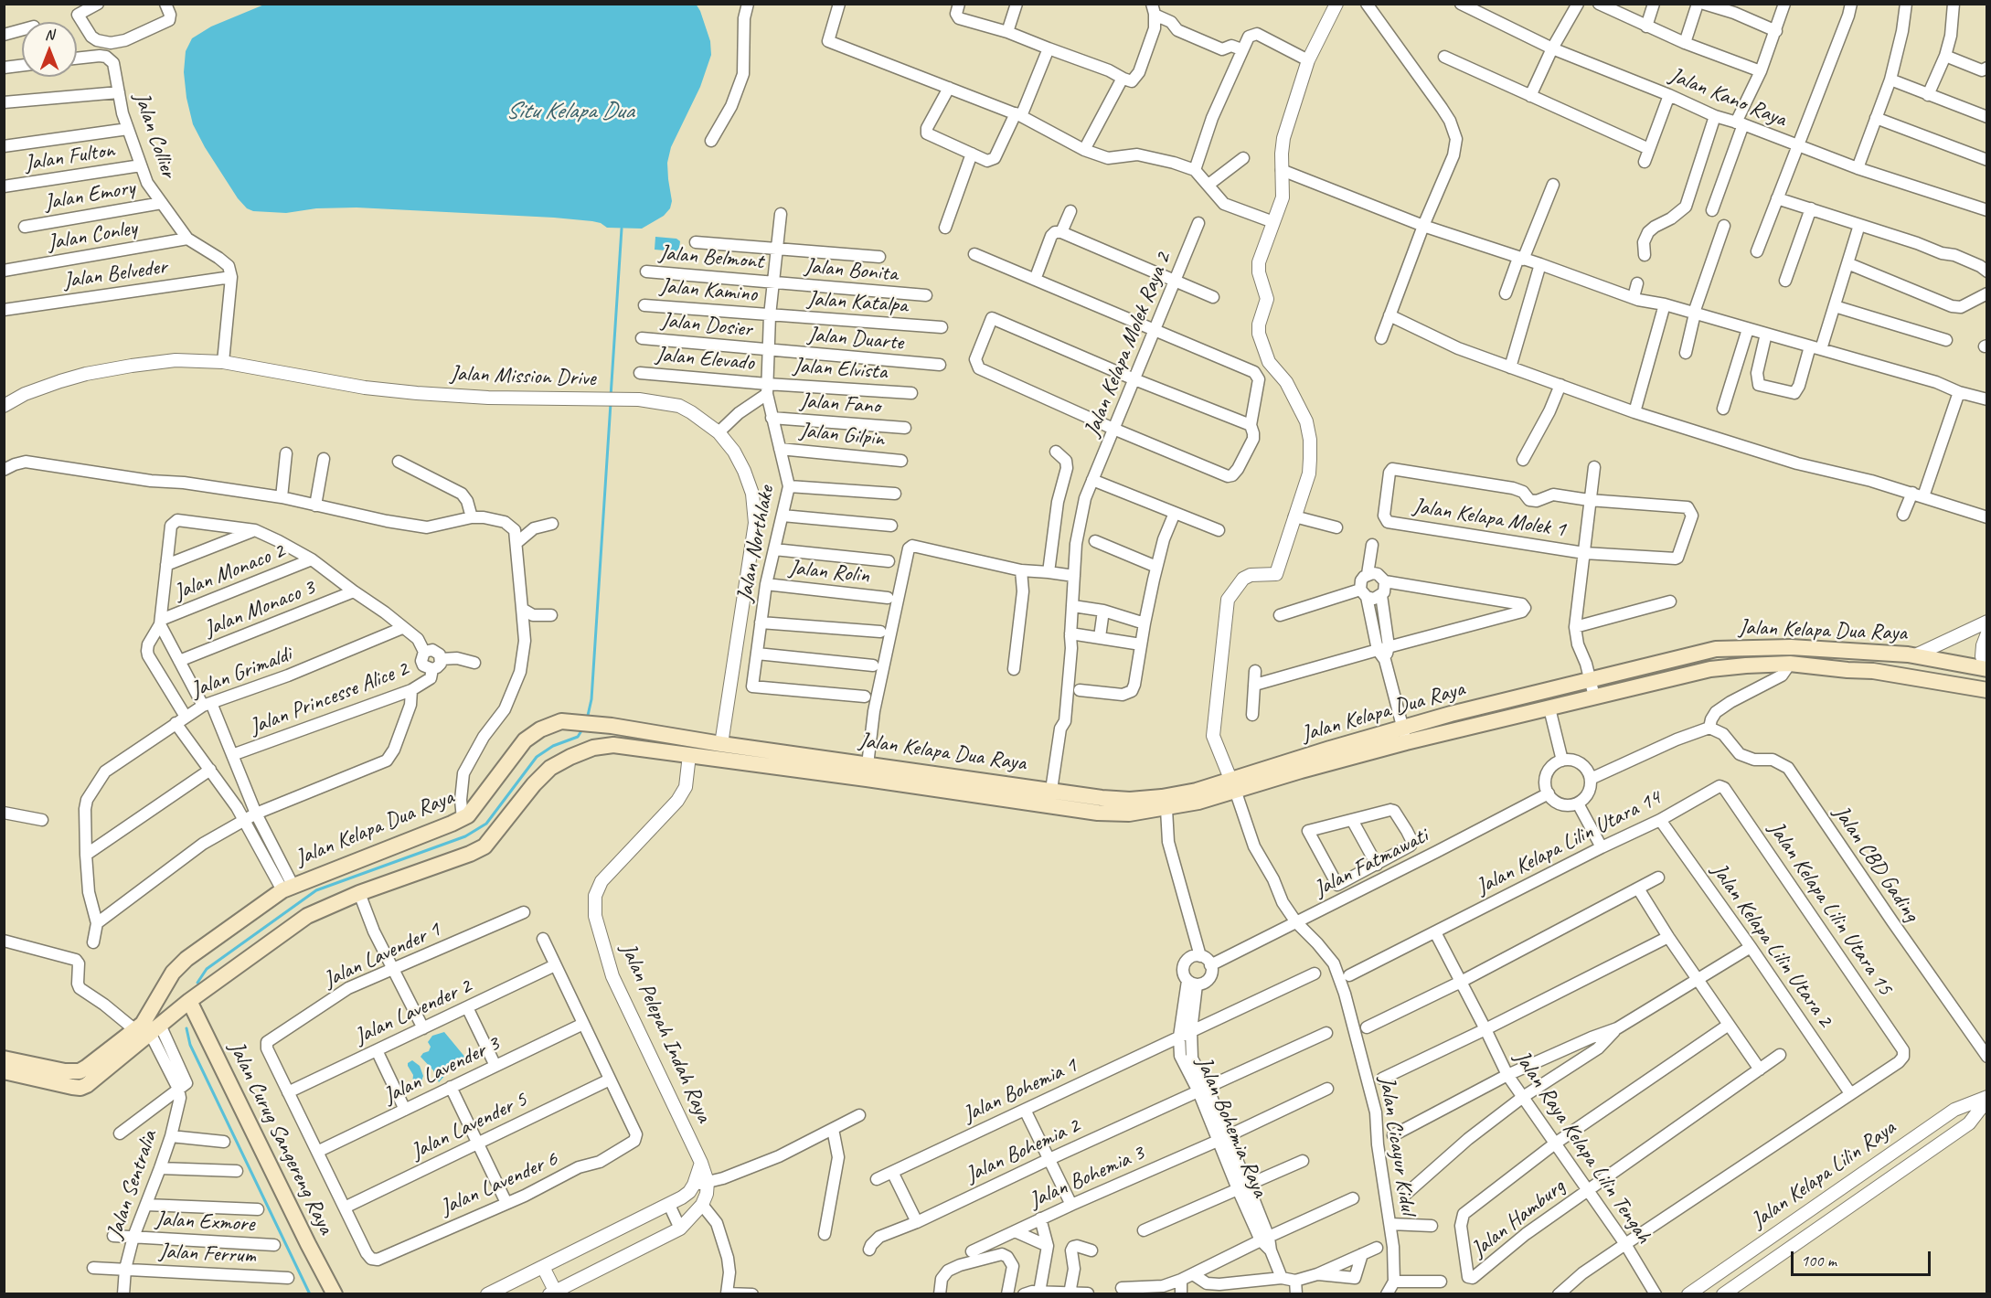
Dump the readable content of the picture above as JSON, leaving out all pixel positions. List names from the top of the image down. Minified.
{"streets":{"main road":["Jalan Kelapa Dua Raya","Jalan Curug Sangereng Raya"],"street":["Jalan Kano Raya","Jalan Collier","Jalan Fulton","Jalan Emory","Jalan Conley","Jalan Belmont","Jalan Bonita","Jalan Belveder","Jalan Kamino","Jalan Katalpa","Jalan Dosier","Jalan Duarte","Jalan Kelapa Molek Raya 2","Jalan Elevado","Jalan Elvista","Jalan Mission Drive","Jalan Fano","Jalan Gilpin","Jalan Kelapa Molek 1","Jalan Northlake","Jalan Monaco 2","Jalan Rolin","Jalan Monaco 3","Jalan Grimaldi","Jalan Princesse Alice 2","Jalan Kelapa Lilin Utara 14","Jalan Fatmawati","Jalan CBD Gading","Jalan Kelapa Lilin Utara 15","Jalan Kelapa Lilin Utara 2","Jalan Lavender 1","Jalan Lavender 2","Jalan Pelepah Indah Raya","Jalan Lavender 3","Jalan Bohemia 1","Jalan Lavender 5","Jalan Bohemia Raya","Jalan Cicayur Kidul","Jalan Raya Kelapa Lilin Tengah","Jalan Bohemia 2","Jalan Kelapa Lilin Raya","Jalan Bohemia 3","Jalan Lavender 6","Jalan Sentralia","Jalan Hamburg","Jalan Exmore","Jalan Ferrum"]},"crossings":[["Jalan Collier","Jalan Fulton"],["Jalan Collier","Jalan Emory"],["Jalan Collier","Jalan Conley"],["Jalan Collier","Jalan Belveder"],["Jalan Belmont","Jalan Bonita"],["Jalan Belmont","Jalan Northlake"],["Jalan Bonita","Jalan Northlake"],["Jalan Kamino","Jalan Katalpa"],["Jalan Kamino","Jalan Northlake"],["Jalan Katalpa","Jalan Northlake"],["Jalan Dosier","Jalan Duarte"],["Jalan Dosier","Jalan Northlake"],["Jalan Duarte","Jalan Northlake"],["Jalan Kelapa Molek Raya 2","Jalan Kelapa Dua Raya"],["Jalan Elevado","Jalan Elvista"],["Jalan Elevado","Jalan Northlake"],["Jalan Elvista","Jalan Northlake"],["Jalan Mission Drive","Jalan Kelapa Dua Raya"],["Jalan Fano","Jalan Northlake"],["Jalan Gilpin","Jalan Northlake"],["Jalan Northlake","Jalan Rolin"],["Jalan Kelapa Dua Raya","Jalan Pelepah Indah Raya"],["Jalan Kelapa Dua Raya","Jalan Curug Sangereng Raya"],["Jalan Kelapa Dua Raya","Jalan Cicayur Kidul"],["Jalan Kelapa Dua Raya","Jalan Sentralia"],["Jalan Kelapa Lilin Utara 14","Jalan Kelapa Lilin Utara 15"],["Jalan Kelapa Lilin Utara 14","Jalan Kelapa Lilin Utara 2"],["Jalan Kelapa Lilin Utara 14","Jalan Raya Kelapa Lilin Tengah"],["Jalan Fatmawati","Jalan Bohemia Raya"],["Jalan Fatmawati","Jalan Cicayur Kidul"],["Jalan Kelapa Lilin Utara 15","Jalan Kelapa Lilin Utara 2"],["Jalan Lavender 1","Jalan Lavender 2"],["Jalan Bohemia 1","Jalan Bohemia Raya"],["Jalan Lavender 5","Jalan Lavender 6"],["Jalan Bohemia Raya","Jalan Bohemia 2"],["Jalan Bohemia Raya","Jalan Bohemia 3"],["Jalan Raya Kelapa Lilin Tengah","Jalan Hamburg"],["Jalan Sentralia","Jalan Exmore"],["Jalan Sentralia","Jalan Ferrum"]],"water":["Situ Kelapa Dua"],"scale_bar":"100 m","north":"top"}
